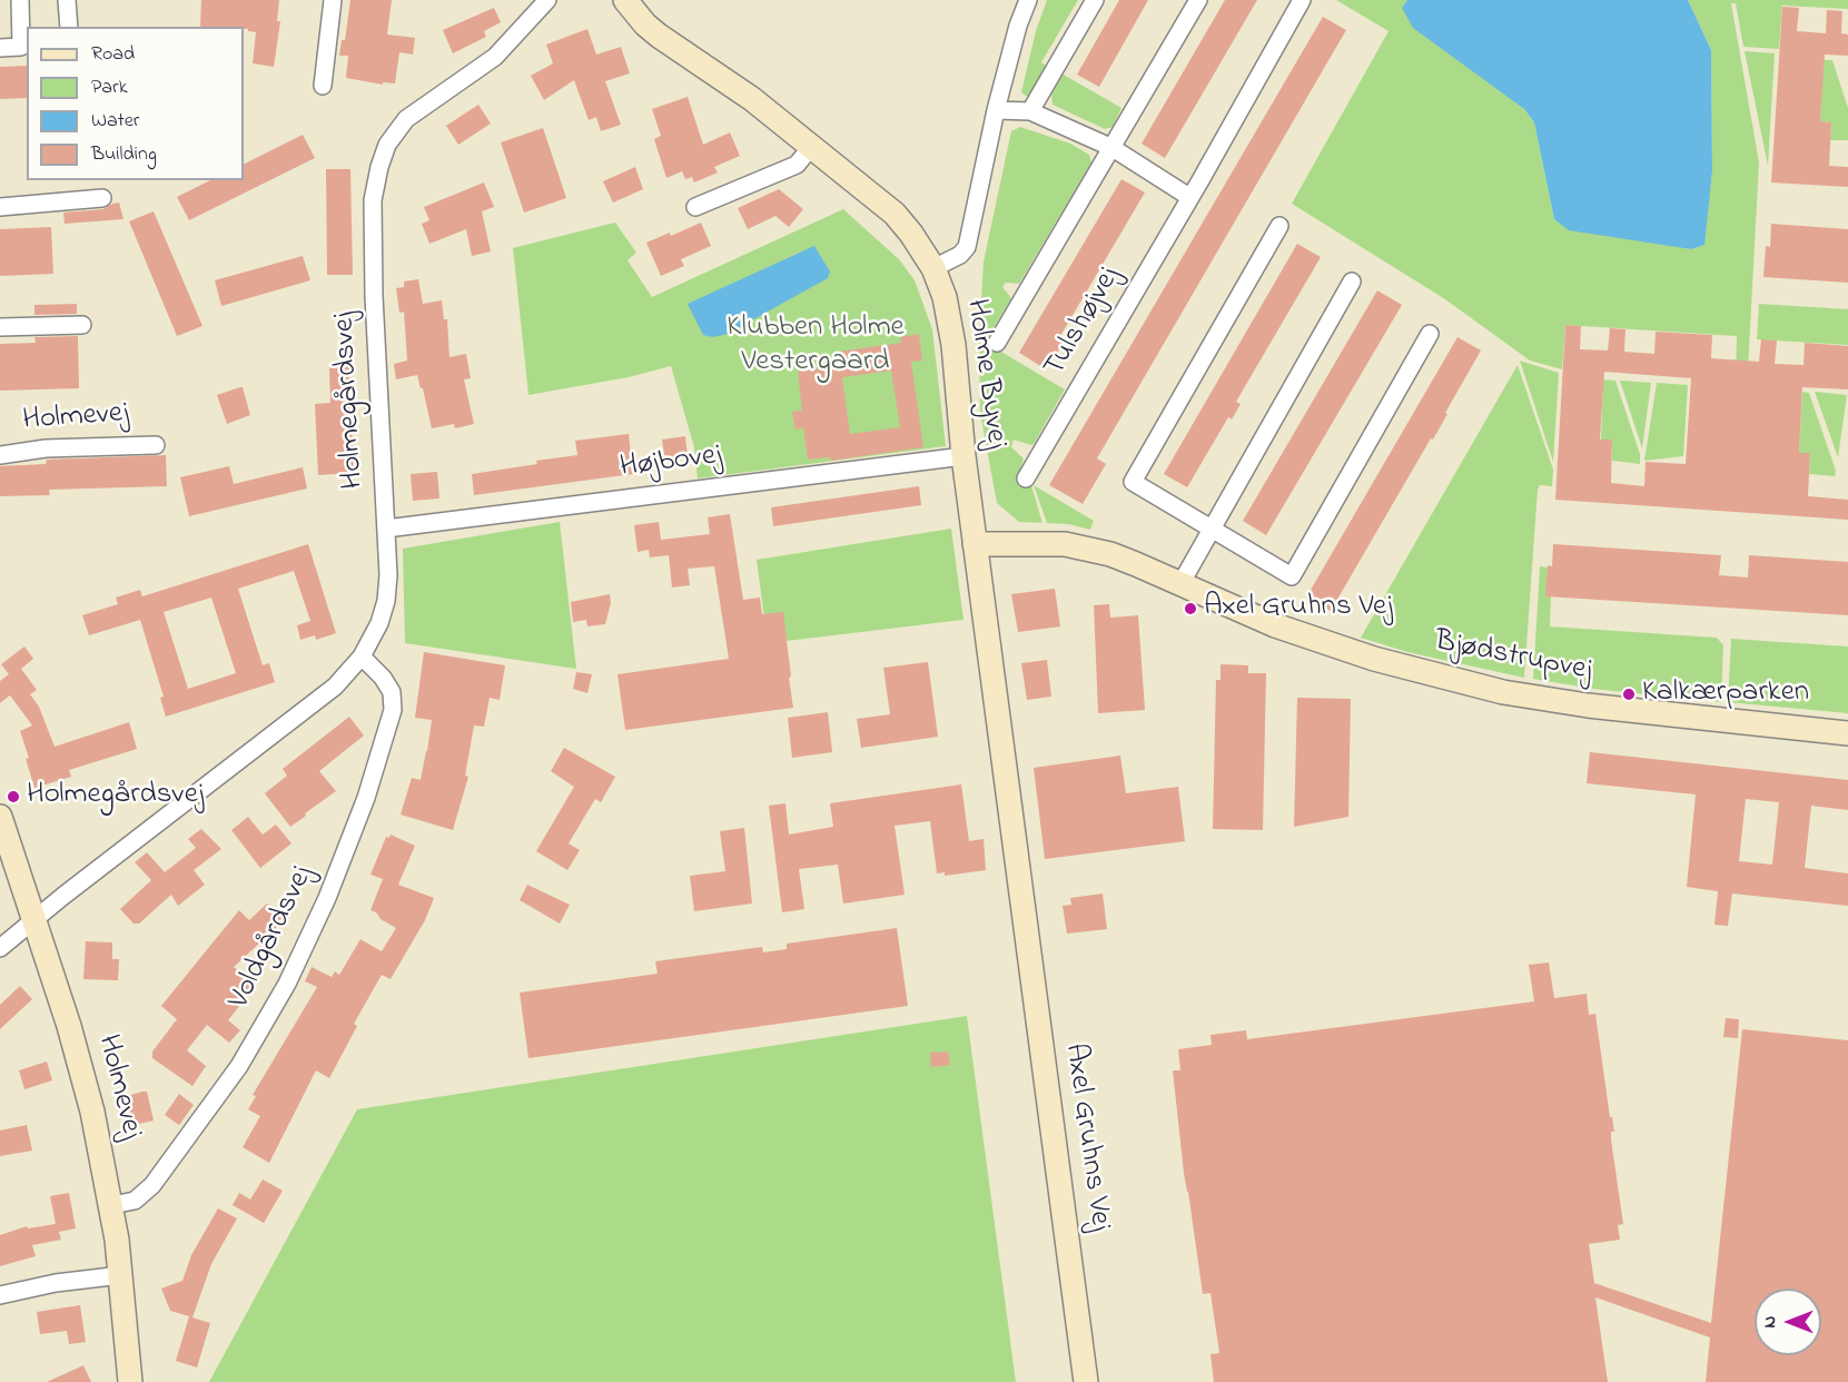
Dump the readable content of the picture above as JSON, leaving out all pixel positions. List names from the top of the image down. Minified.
{"streets":{"street":["Tulshøjvej","Holme Byvej","Holmegårdsvej","Holmevej","Højbovej","Bjødstrupvej","Voldgårdsvej","Axel Gruhns Vej"]},"crossings":[["Holme Byvej","Højbovej"],["Holme Byvej","Bjødstrupvej"],["Holme Byvej","Axel Gruhns Vej"],["Holmegårdsvej","Holmevej"],["Holmegårdsvej","Højbovej"],["Holmegårdsvej","Voldgårdsvej"],["Holmevej","Voldgårdsvej"],["Bjødstrupvej","Axel Gruhns Vej"]],"parks":["Klubben Holme Vestergaard"],"places":["Axel Gruhns Vej","Kalkærparken","Holmegårdsvej"],"legend":["Road","Park","Water","Building"],"north":"left"}
